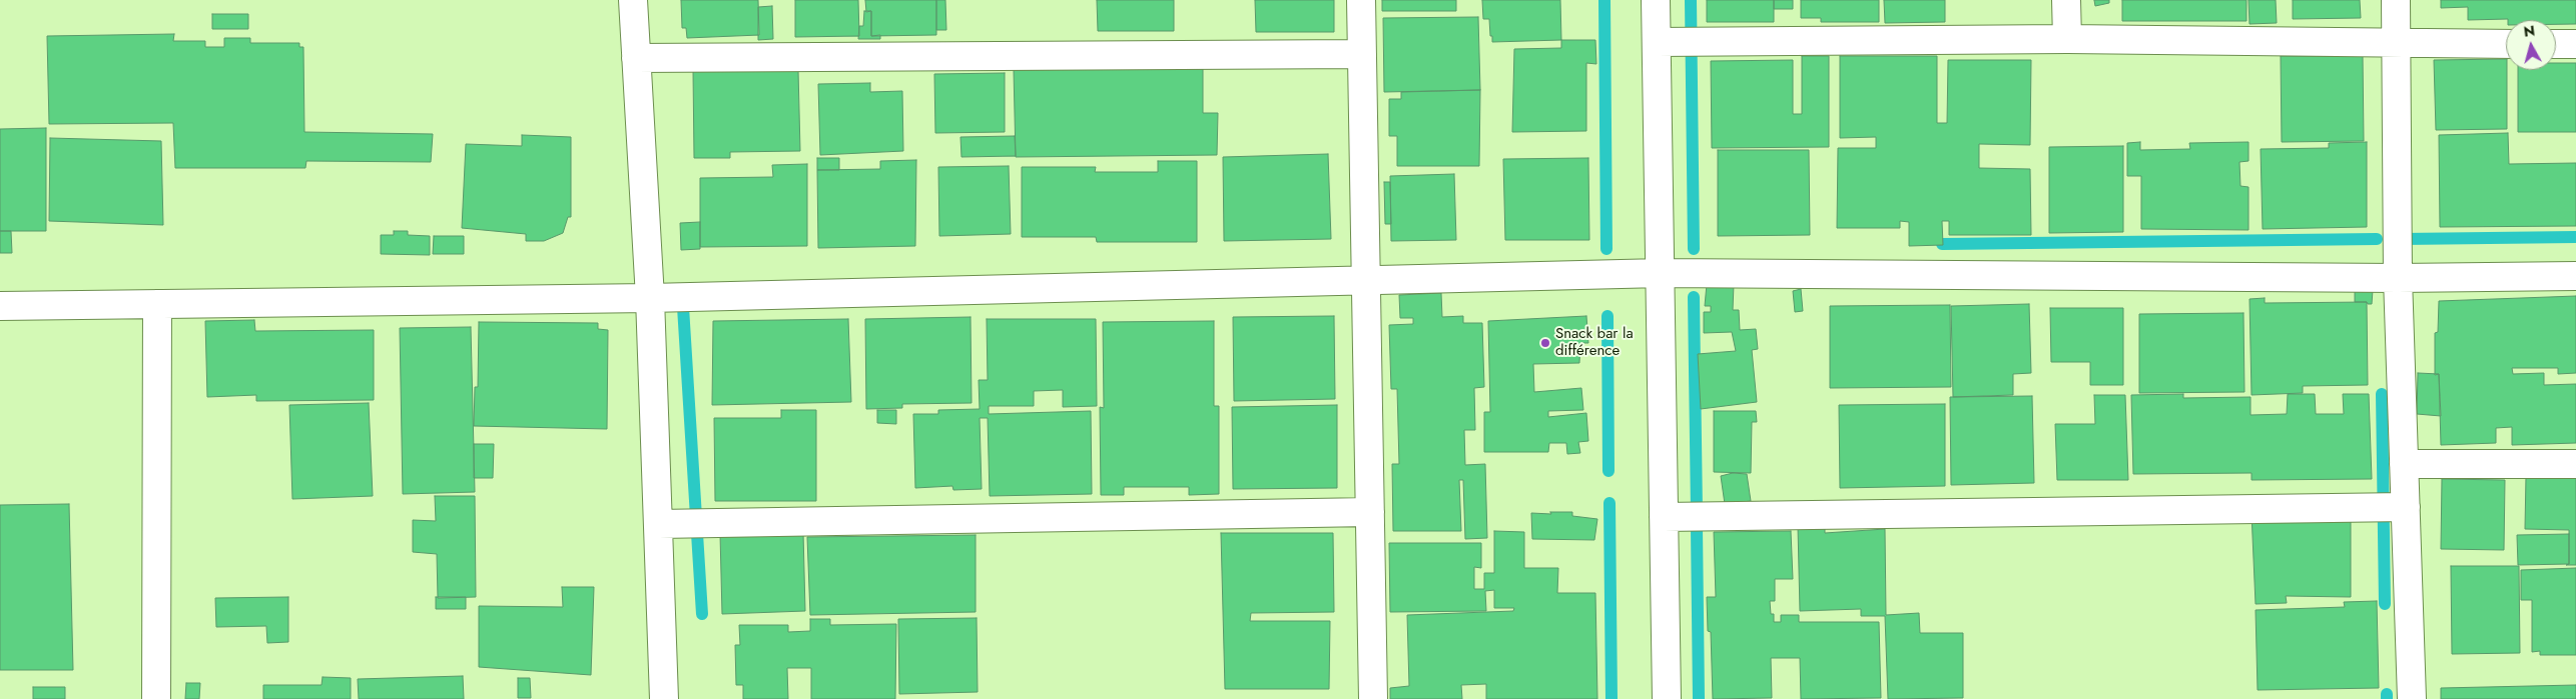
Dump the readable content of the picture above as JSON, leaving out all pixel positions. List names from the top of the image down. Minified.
{"places":["Snack bar la différence"],"north":"top"}
